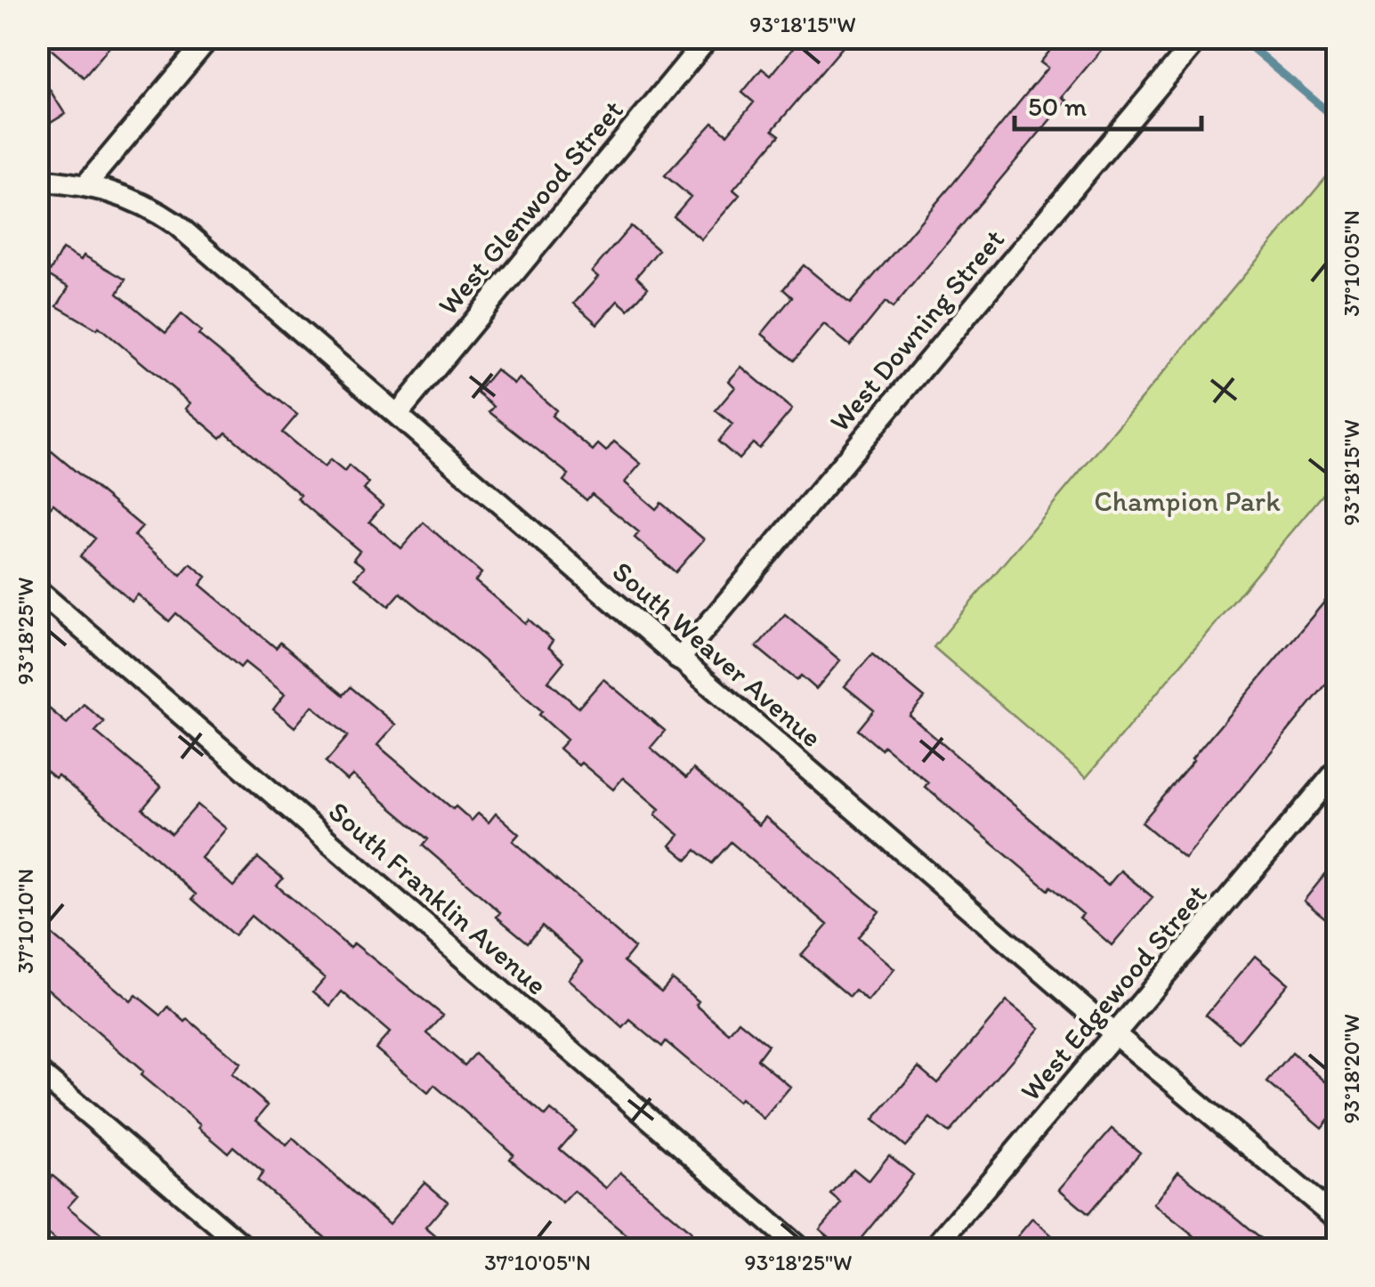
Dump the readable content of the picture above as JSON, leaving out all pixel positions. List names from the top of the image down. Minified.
{"streets":{"street":["West Glenwood Street","West Downing Street","South Weaver Avenue","South Franklin Avenue","West Edgewood Street"]},"crossings":[["West Glenwood Street","South Weaver Avenue"],["West Downing Street","South Weaver Avenue"],["South Weaver Avenue","West Edgewood Street"]],"parks":["Champion Park"],"scale_bar":"50 m","coordinates":["93°18'15\"W","37°10'05\"N","93°18'25\"W","37°10'10\"N","93°18'20\"W"]}
